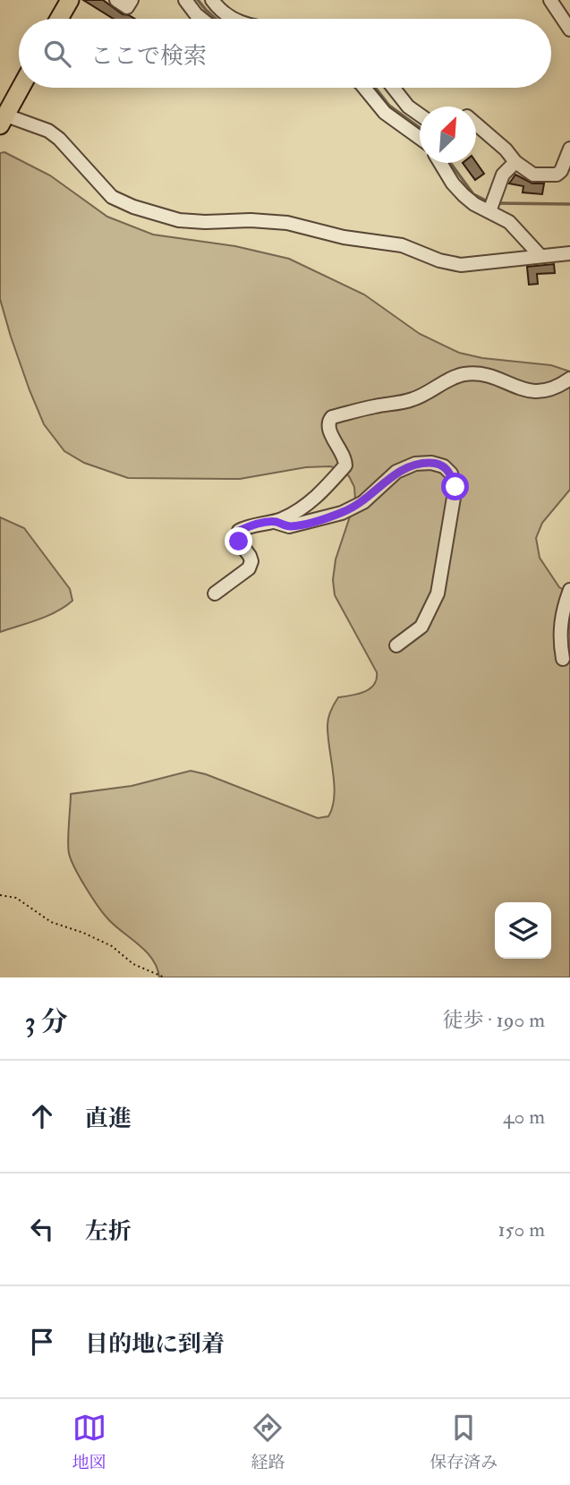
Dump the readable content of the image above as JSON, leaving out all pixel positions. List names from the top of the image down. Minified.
{"north":"top right","page":{"search":"ここで検索","heading":["3 分","徒歩 · 190 m"],"list":[["直進","40 m"],["左折","150 m"],"目的地に到着"],"nav":["地図","経路","保存済み"]}}
